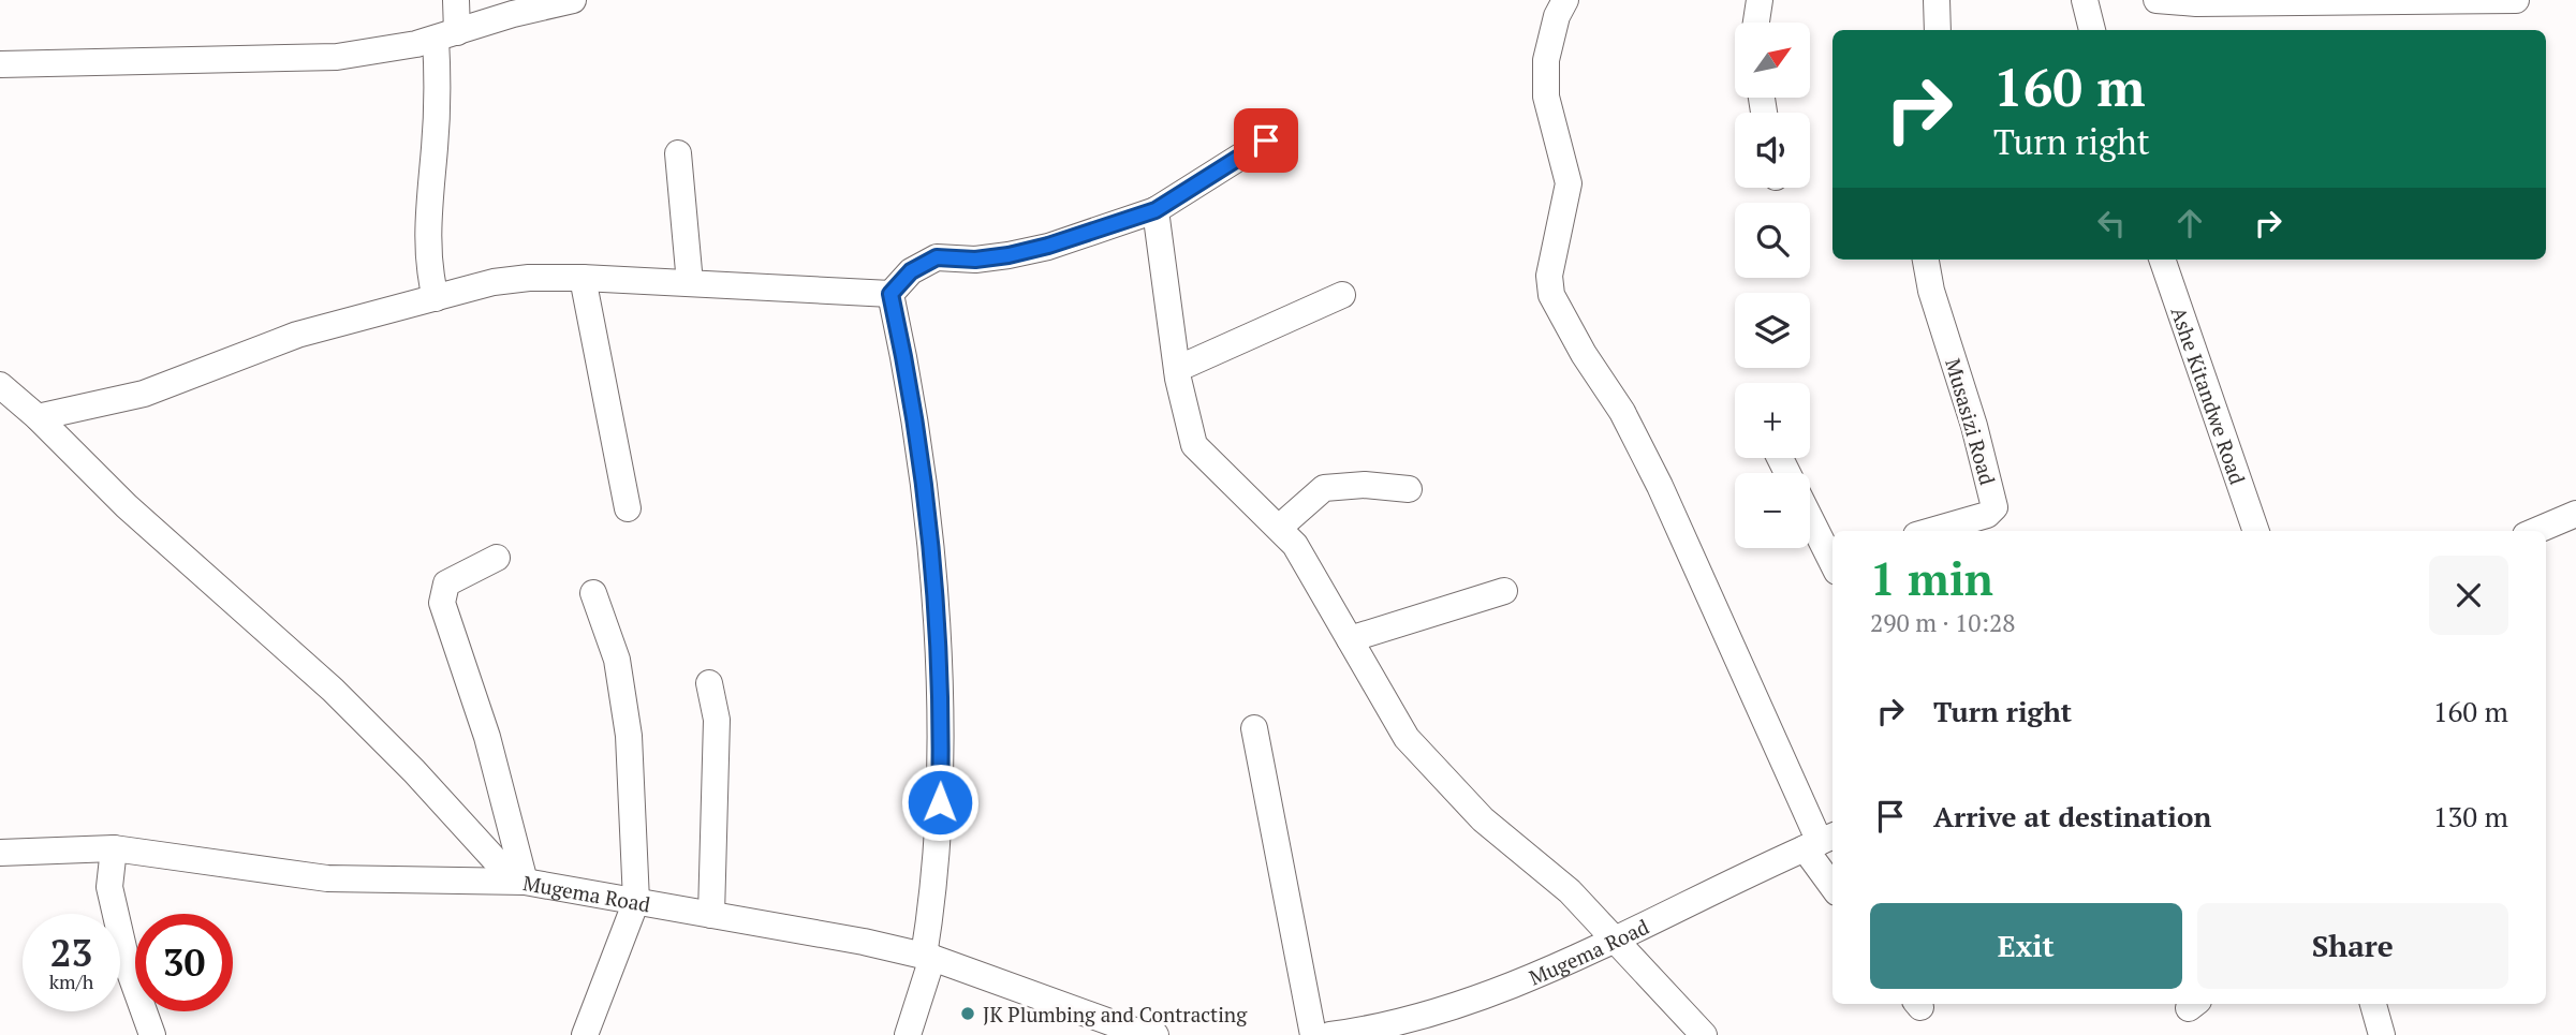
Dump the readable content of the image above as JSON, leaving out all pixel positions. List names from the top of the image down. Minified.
{"streets":{"street":["Ashe Kitandwe Road","Musasizi Road","Mugema Road"]},"places":["JK Plumbing and Contracting"],"north":"top right","page":{"map_buttons":["+","−"],"turn":["160 m","Turn right"],"heading":["1 min","290 m · 10:28"],"list":[{"name":"Turn right","value":"160 m"},{"name":"Arrive at destination","value":"130 m"}],"buttons":["Exit","Share"],"speed":"23 km/h","limit":"30"}}
